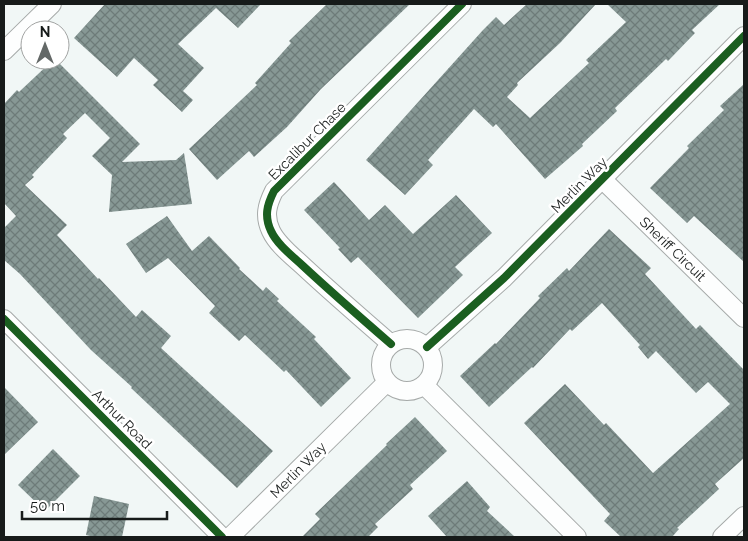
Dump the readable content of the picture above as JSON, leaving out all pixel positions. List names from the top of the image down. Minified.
{"streets":{"street":["Excalibur Chase","Merlin Way","Sheriff Circuit","Arthur Road"]},"crossings":[["Excalibur Chase","Merlin Way"],["Merlin Way","Sheriff Circuit"]],"scale_bar":"50 m","north":"top"}
